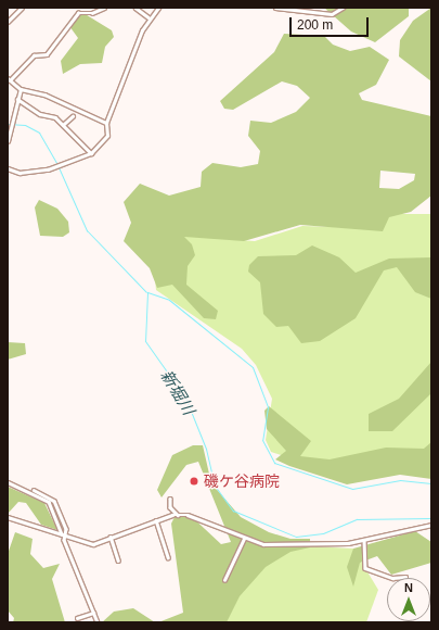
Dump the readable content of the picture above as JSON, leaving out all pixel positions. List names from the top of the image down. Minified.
{"water":["新堀川"],"places":["磯ケ谷病院"],"scale_bar":"200 m","north":"top"}
